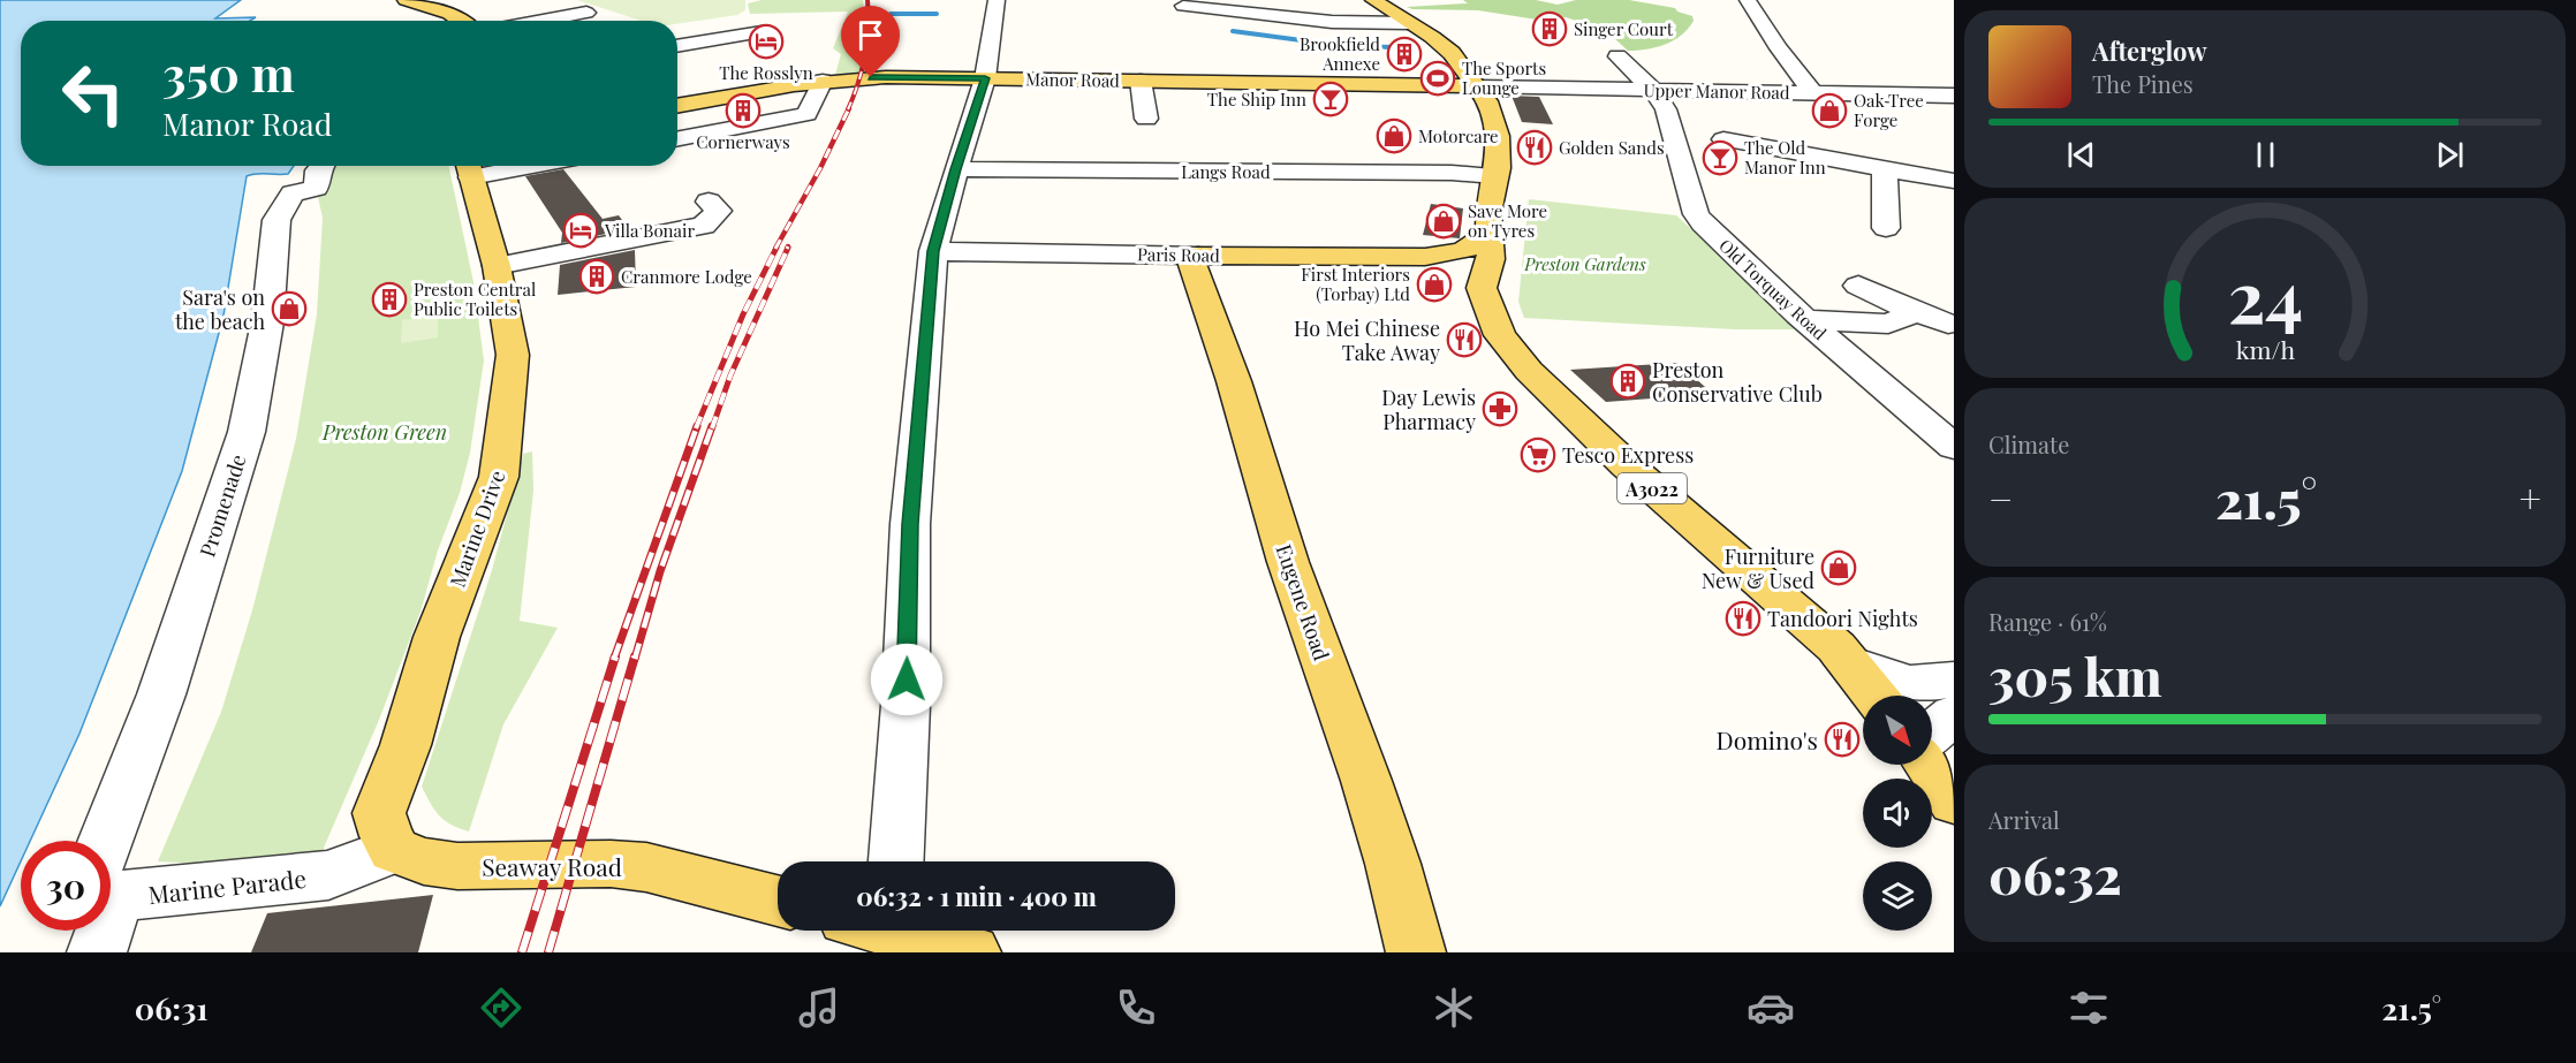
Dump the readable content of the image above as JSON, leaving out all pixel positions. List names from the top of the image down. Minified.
{"streets":{"main road":["Manor Road","Paris Road","A3022","Marine Drive","Eugene Road","Seaway Road"],"street":["Upper Manor Road","Langs Road","Old Torquay Road","Promenade","Marine Parade"]},"crossings":[["Manor Road","Upper Manor Road"],["Upper Manor Road","Old Torquay Road"],["Paris Road","A3022"],["Paris Road","Eugene Road"],["Marine Drive","Seaway Road"],["Marine Drive","Marine Parade"],["Seaway Road","Marine Parade"]],"parks":["Preston Gardens","Preston Green"],"places":{"building":["Singer Court","Brookfield Annexe","Cornerways","Cranmore Lodge","Preston Central Public Toilets","Preston Conservative Club"],"hotel":["The Rosslyn","Villa Bonair"],"sports":["The Sports Lounge"],"bar":["The Ship Inn","The Old Manor Inn"],"shop":["Oak Tree Forge","Motorcare","Save More on Tyres","First Interiors (Torbay) Ltd","Sara's on the beach","Furniture New & Used"],"restaurant":["Golden Sands","Ho Mei Chinese Take Away","Tandoori Nights","Domino's"],"pharmacy":["Day Lewis Pharmacy"],"supermarket":["Tesco Express"]},"north":"bottom right","page":{"turn":["350 m","Manor Road"],"song":["Afterglow","The Pines"],"tile":["Climate",["Range · 61%","305 km"],["Arrival","06:32"]],"heat":["−","21.5°","+"],"limit":"30","trip":"06:32 · 1 min · 400 m","tabs":["06:31","21.5°"],"gauge":["24","km/h"]}}
